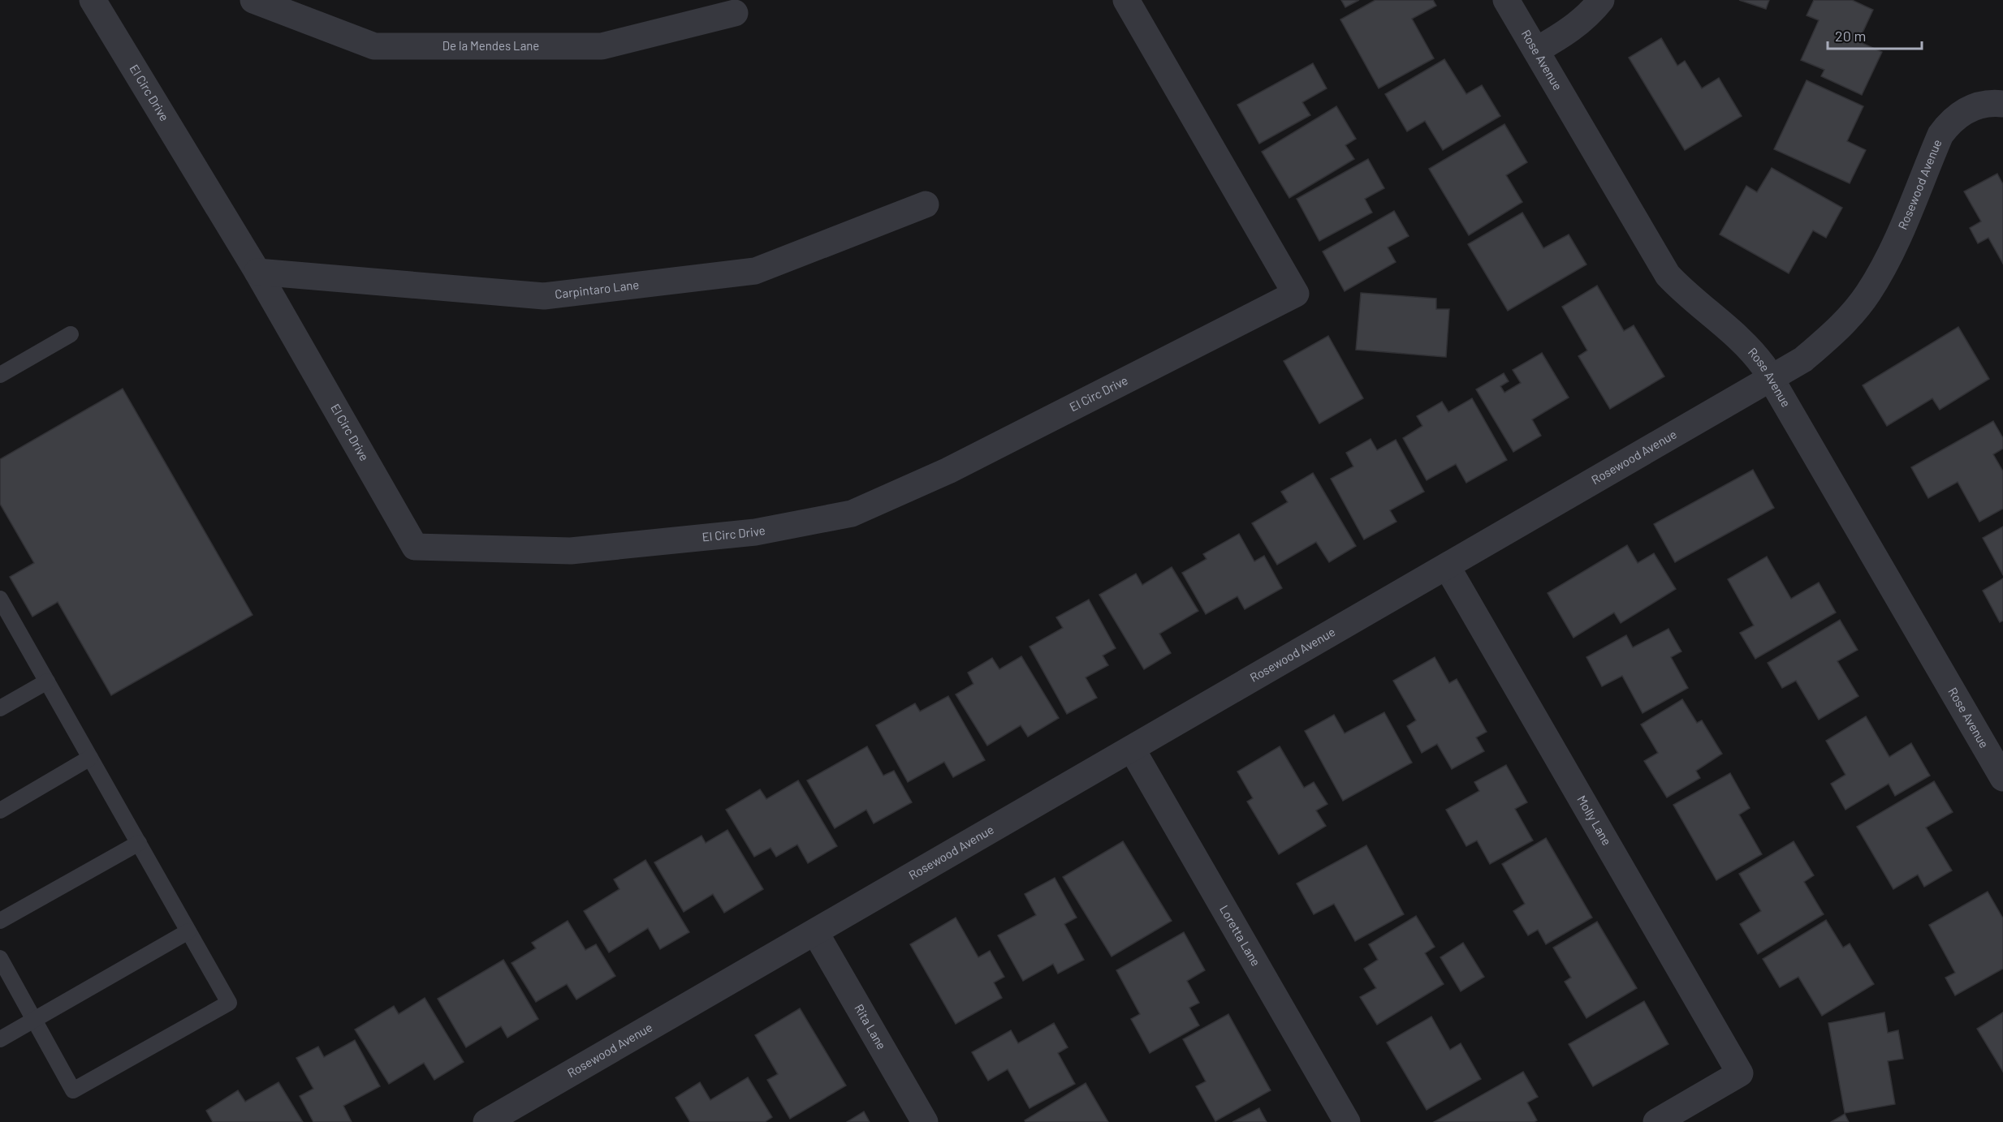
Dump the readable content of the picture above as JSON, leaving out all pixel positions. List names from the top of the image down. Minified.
{"streets":{"street":["De la Mendes Lane","Rose Avenue","El Circ Drive","Rosewood Avenue","Carpintaro Lane","Molly Lane","Loretta Lane","Rita Lane"]},"crossings":[["Rose Avenue","Rosewood Avenue"],["El Circ Drive","Carpintaro Lane"],["Rosewood Avenue","Molly Lane"],["Rosewood Avenue","Loretta Lane"],["Rosewood Avenue","Rita Lane"]],"scale_bar":"20 m"}
